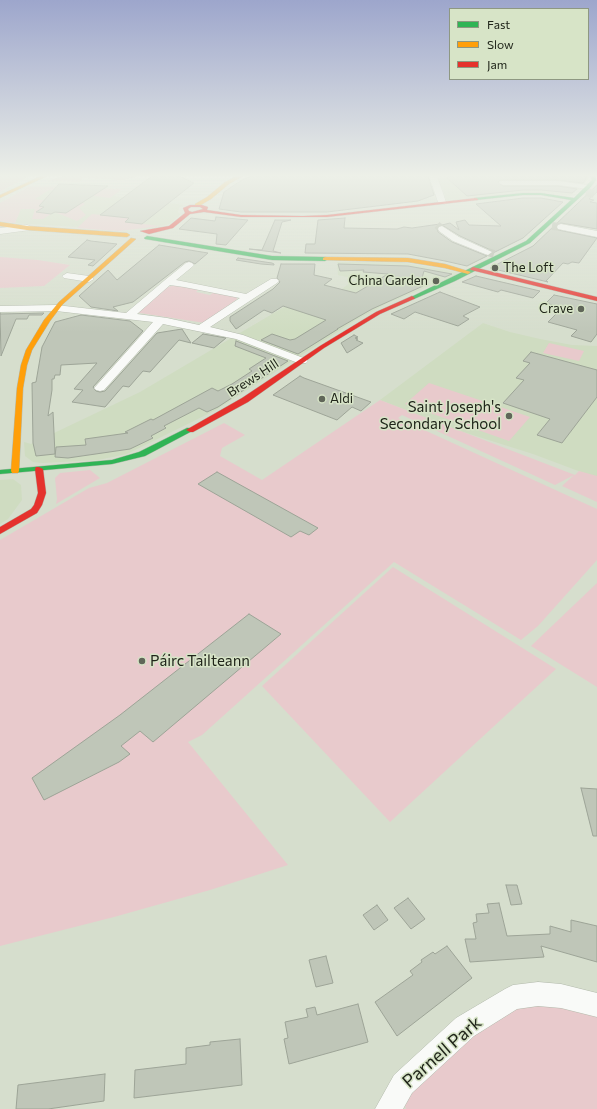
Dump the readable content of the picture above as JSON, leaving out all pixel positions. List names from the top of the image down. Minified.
{"streets":{"street":["Brews Hill","Parnell Park"]},"places":["The Loft","China Garden","Crave","Aldi","Saint Joseph's Secondary School","Páirc Tailteann"],"legend":["Fast","Slow","Jam"]}
